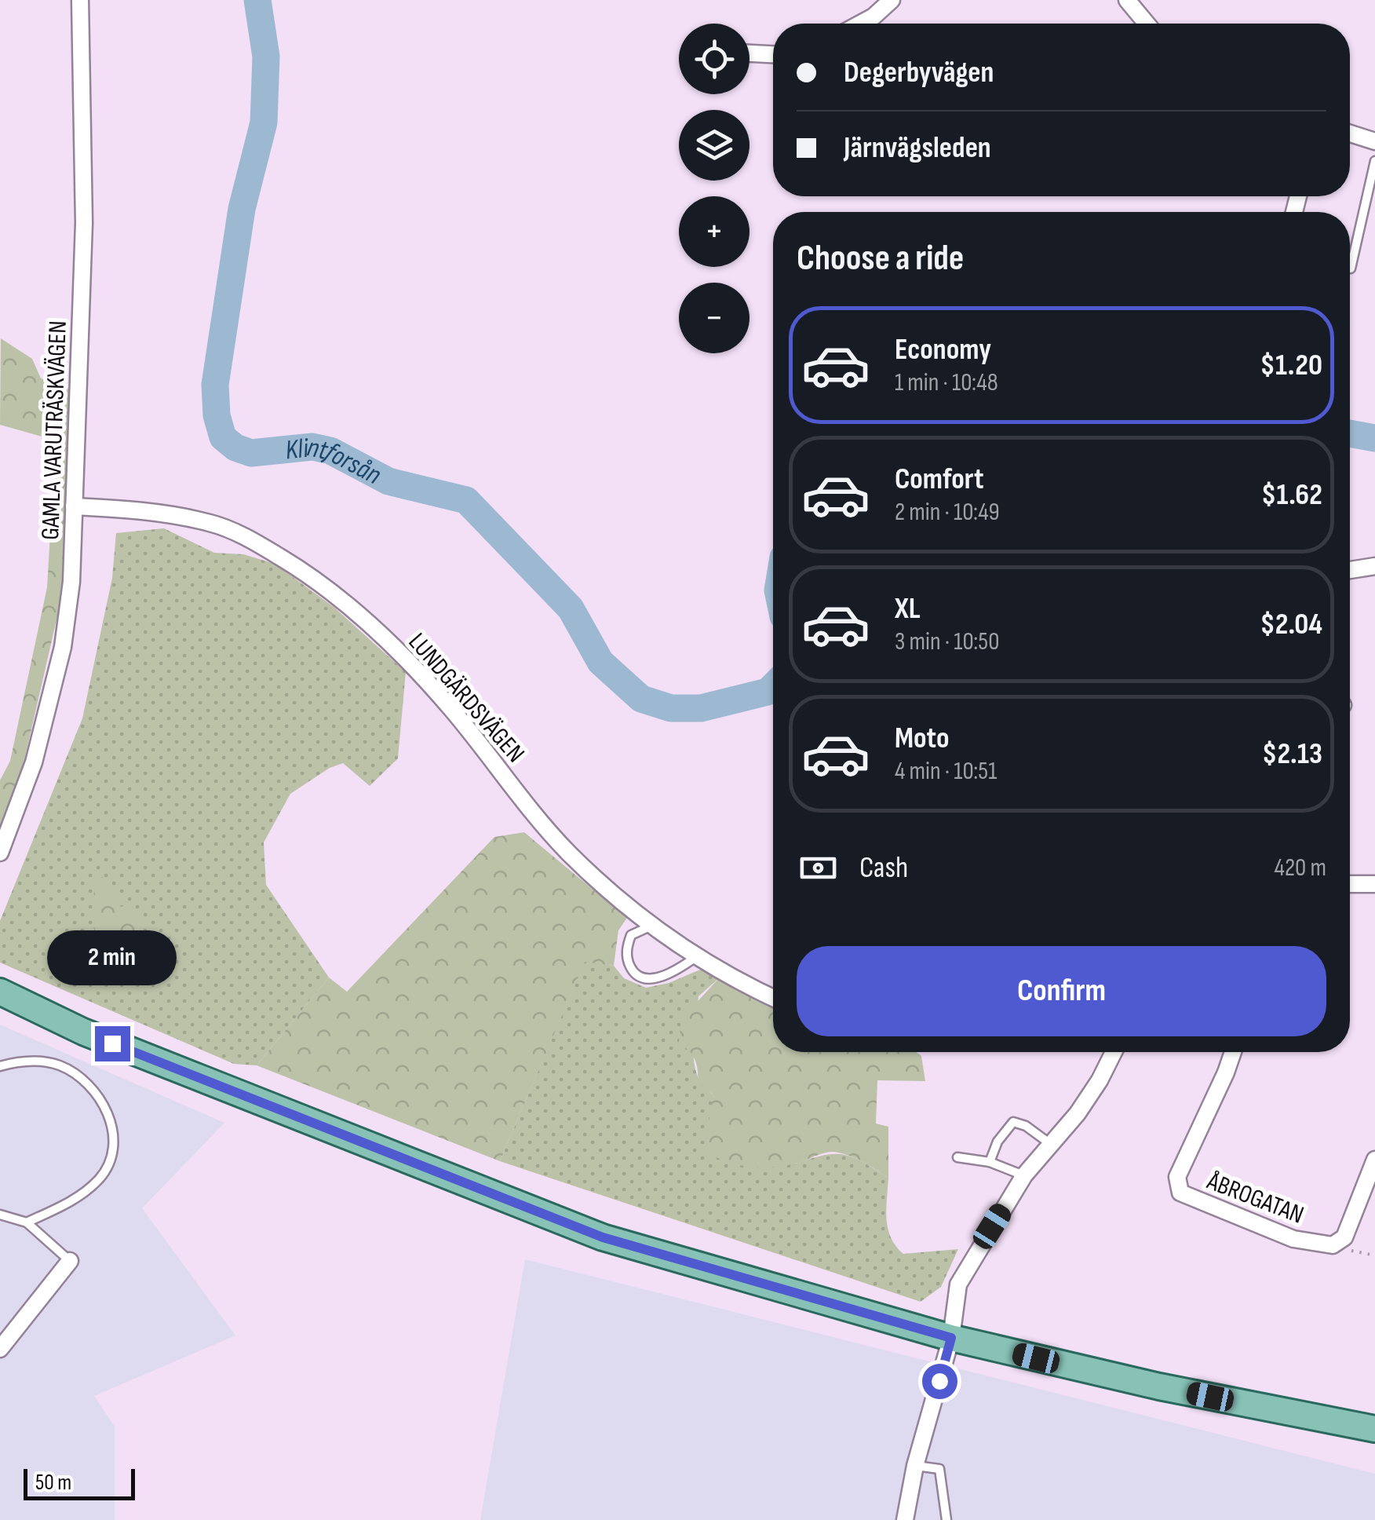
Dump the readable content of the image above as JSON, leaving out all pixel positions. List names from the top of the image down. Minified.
{"streets":{"street":["GAMLA VARUTRÄSKVÄGEN","LUNDGÄRDSVÄGEN","ÅBROGATAN"]},"crossings":[["GAMLA VARUTRÄSKVÄGEN","LUNDGÄRDSVÄGEN"]],"water":["Klintforsån"],"scale_bar":"50 m","page":{"map_buttons":["+","−"],"banner":["Degerbyvägen","Järnvägsleden"],"heading":"Choose a ride","list":[{"name":"Economy","note":"1 min · 10:48","value":"$1.20"},{"name":"Comfort","note":"2 min · 10:49","value":"$1.62"},{"name":"XL","note":"3 min · 10:50","value":"$2.04"},{"name":"Moto","note":"4 min · 10:51","value":"$2.13"}],"pay":["Cash","420 m"],"bubble":"2 min","buttons":"Confirm","scale":"50 m"}}
